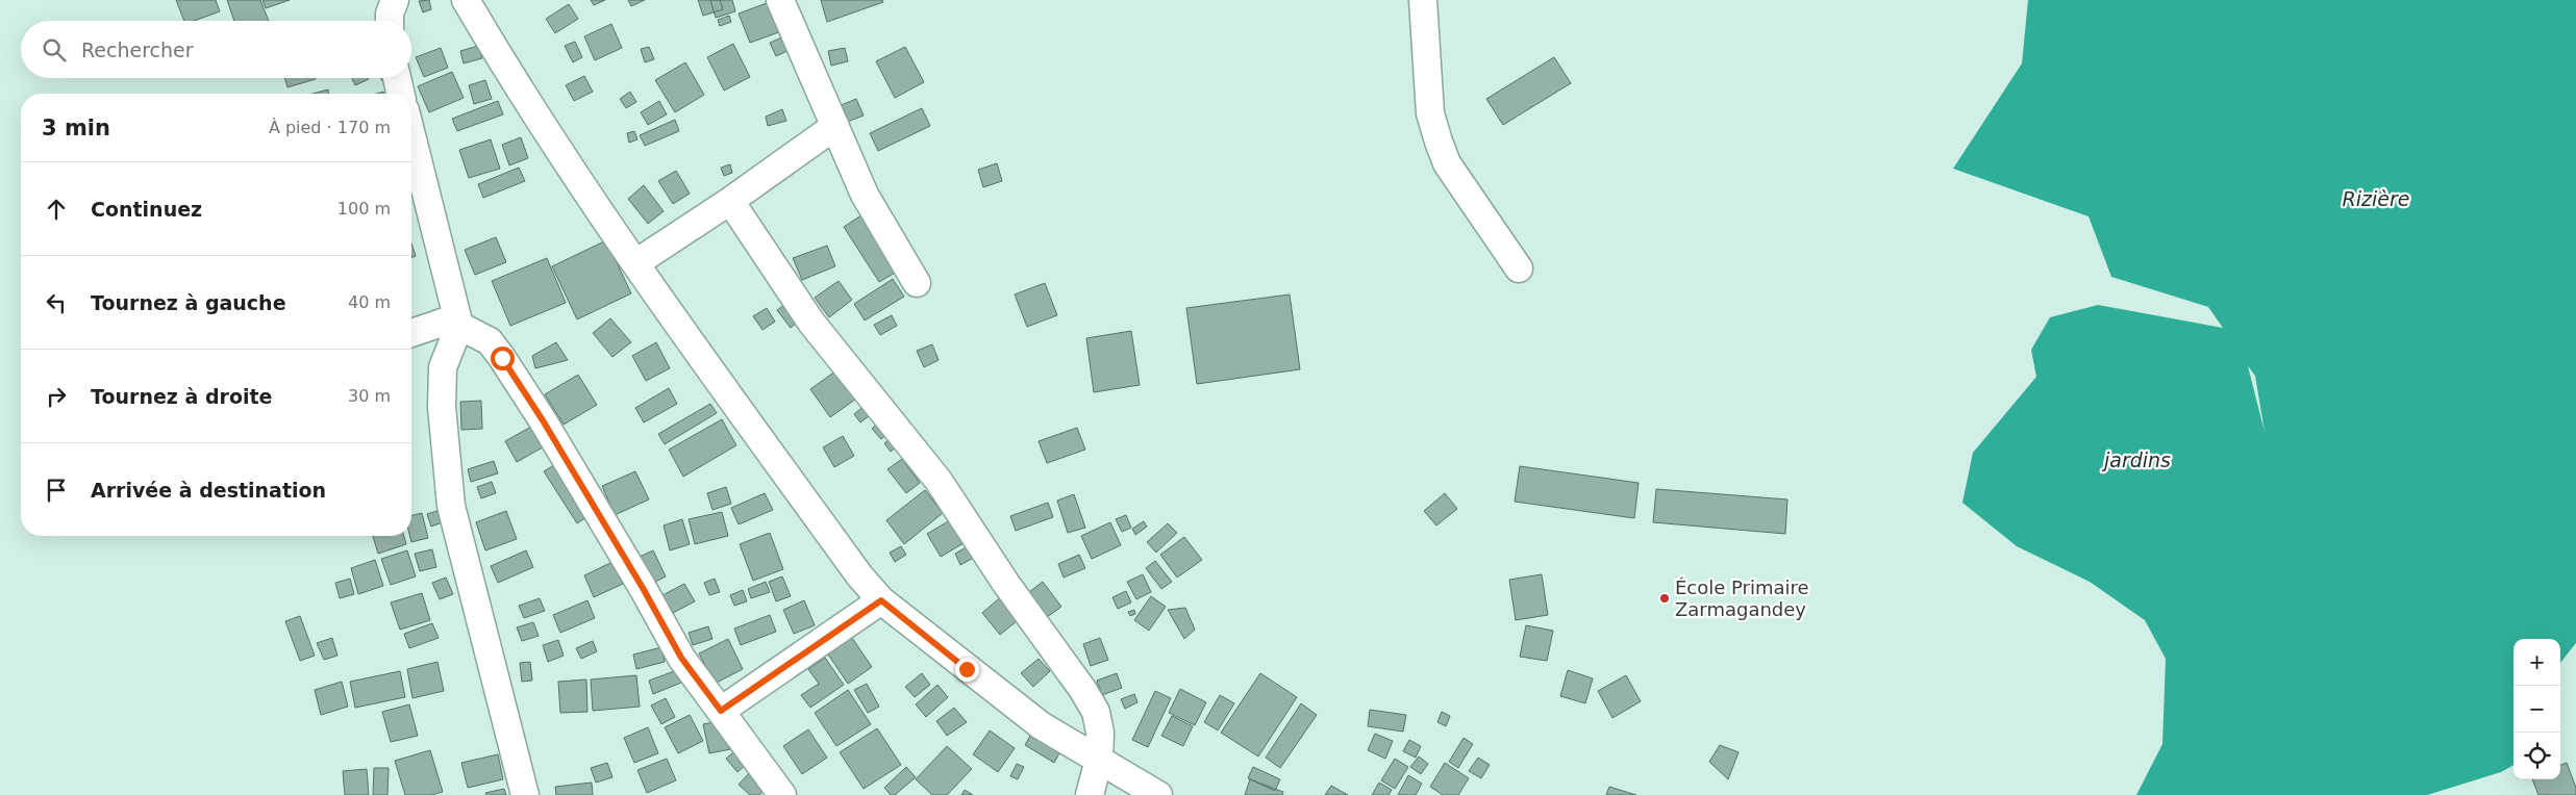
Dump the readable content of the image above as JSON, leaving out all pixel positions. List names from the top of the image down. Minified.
{"water":["Rizière","jardins"],"places":["École Primaire Zarmagandey"],"page":{"search":"Rechercher","heading":["3 min","À pied · 170 m"],"list":[["Continuez","100 m"],["Tournez à gauche","40 m"],["Tournez à droite","30 m"],"Arrivée à destination"],"map_buttons":["+","−"]}}
